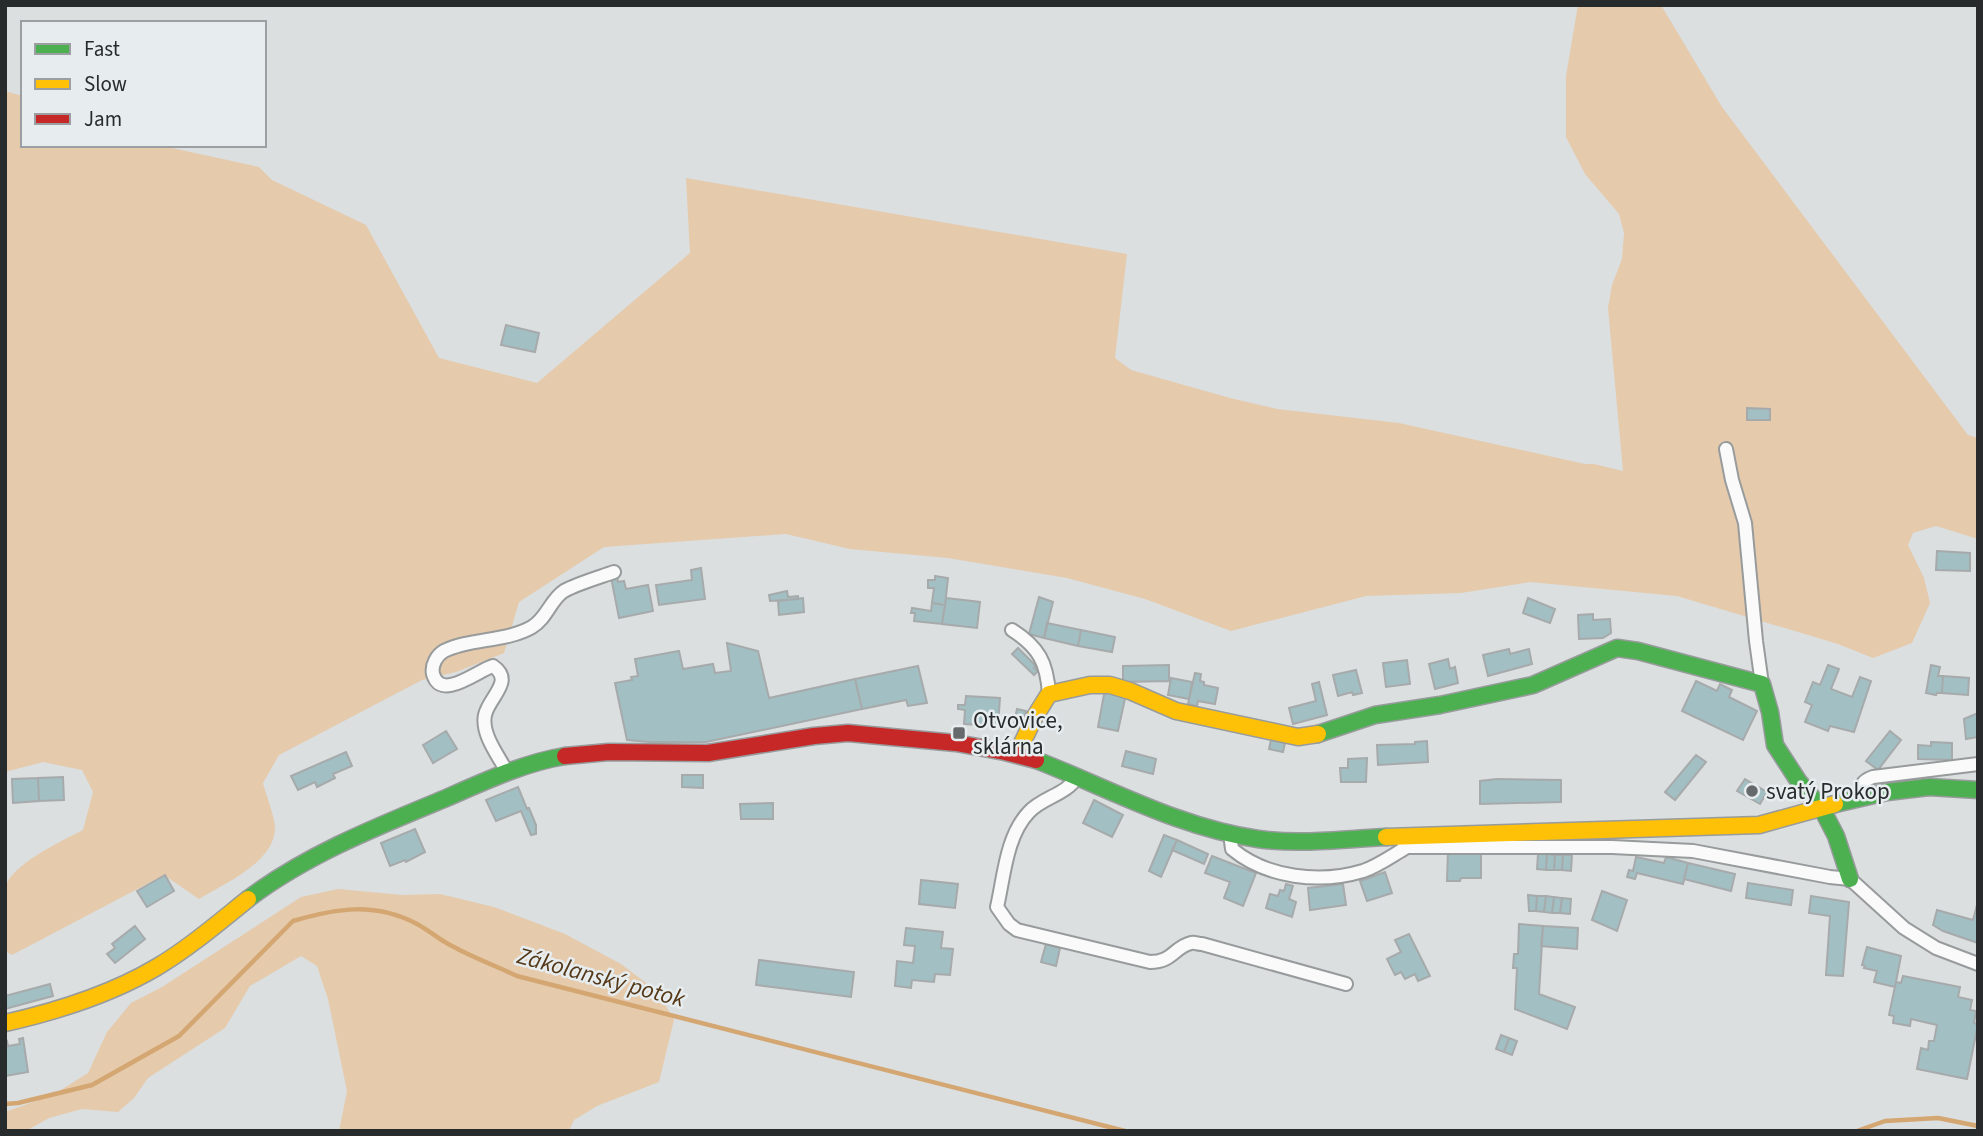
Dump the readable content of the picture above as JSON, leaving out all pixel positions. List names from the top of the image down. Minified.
{"water":["Zákolanský potok"],"places":{"transit":["Otvovice, sklárna"],"other":["svatý Prokop"]},"legend":["Fast","Slow","Jam"]}
